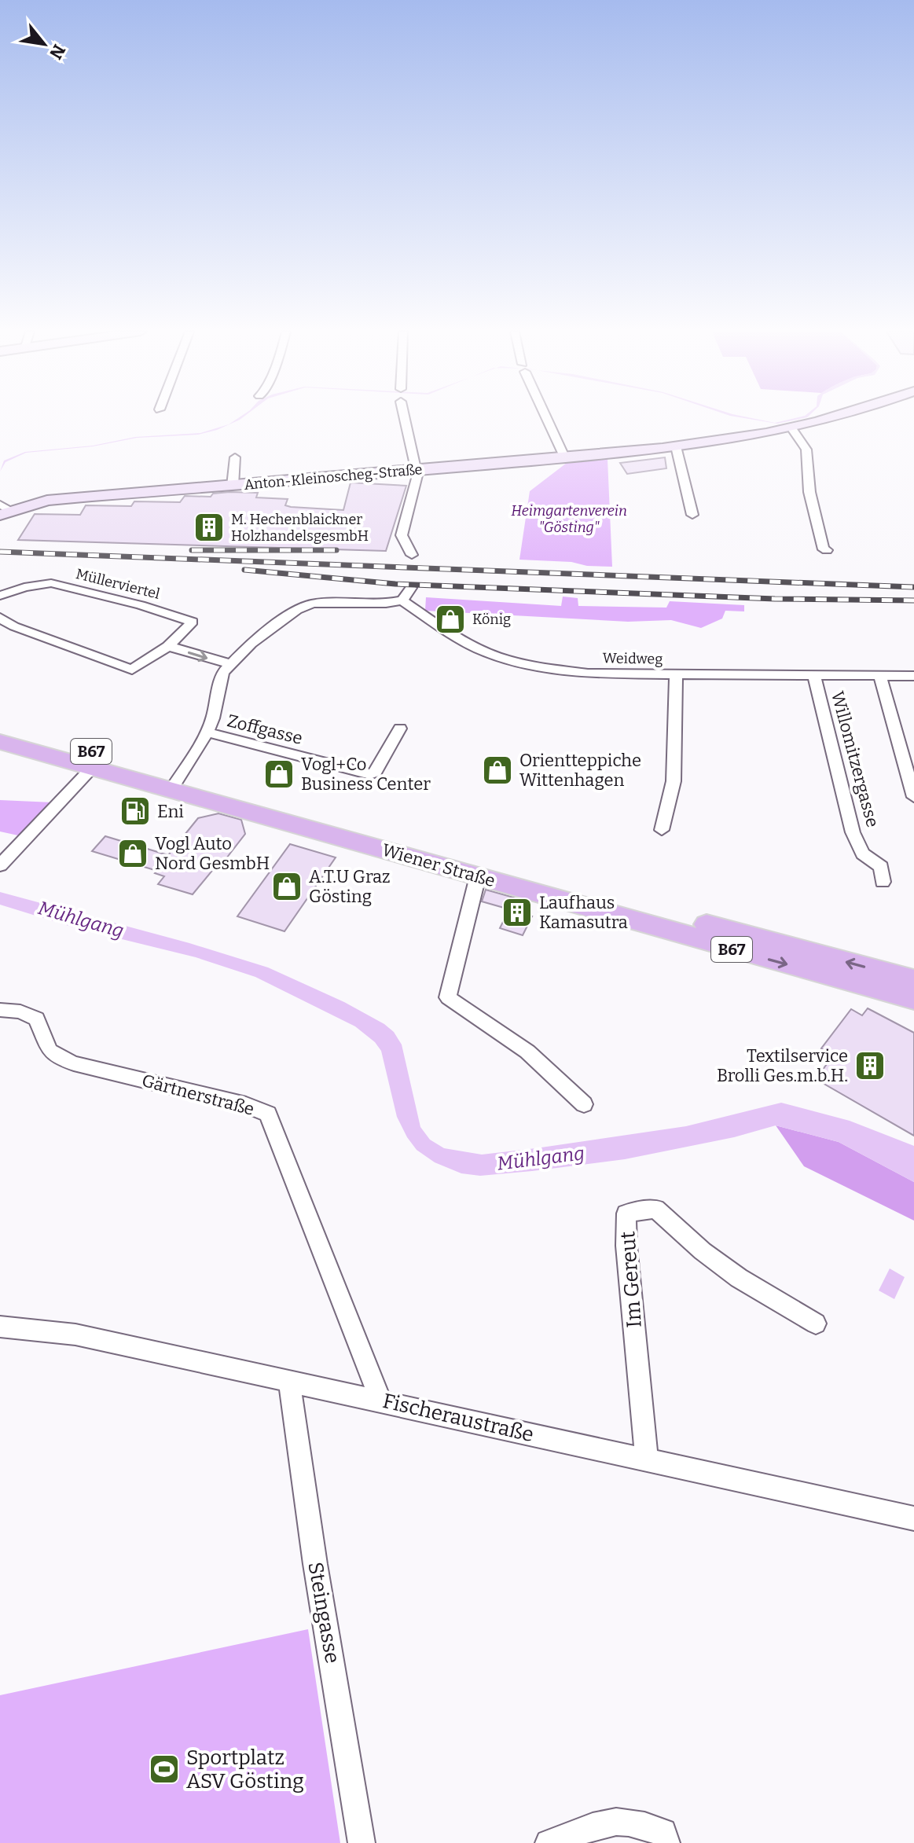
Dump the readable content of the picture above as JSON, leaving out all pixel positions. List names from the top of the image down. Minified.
{"streets":{"main road":["Anton-Kleinoscheg-Straße","B67","Wiener Straße"],"street":["Müllerviertel","Weidweg","Zoffgasse","Willomitzergasse","Gärtnerstraße","Im Gereut","Fischeraustraße","Steingasse"]},"crossings":[["Weidweg","Willomitzergasse"],["Gärtnerstraße","Fischeraustraße"],["Im Gereut","Fischeraustraße"],["Fischeraustraße","Steingasse"]],"water":["Mühlgang"],"parks":["Heimgartenverein \"Gösting\""],"places":{"building":["M. Hechenblaickner HolzhandelsgesmbH","Laufhaus Kamasutra","Textilservice Brolli Ges.m.b.H."],"shop":["König","Orientteppiche Wittenhagen","Vogl+Co Business Center","Vogl Auto Nord GesmbH","A.T.U Graz Gösting"],"fuel station":["Eni"],"sports":["Sportplatz ASV Gösting"]},"north":"bottom right"}
